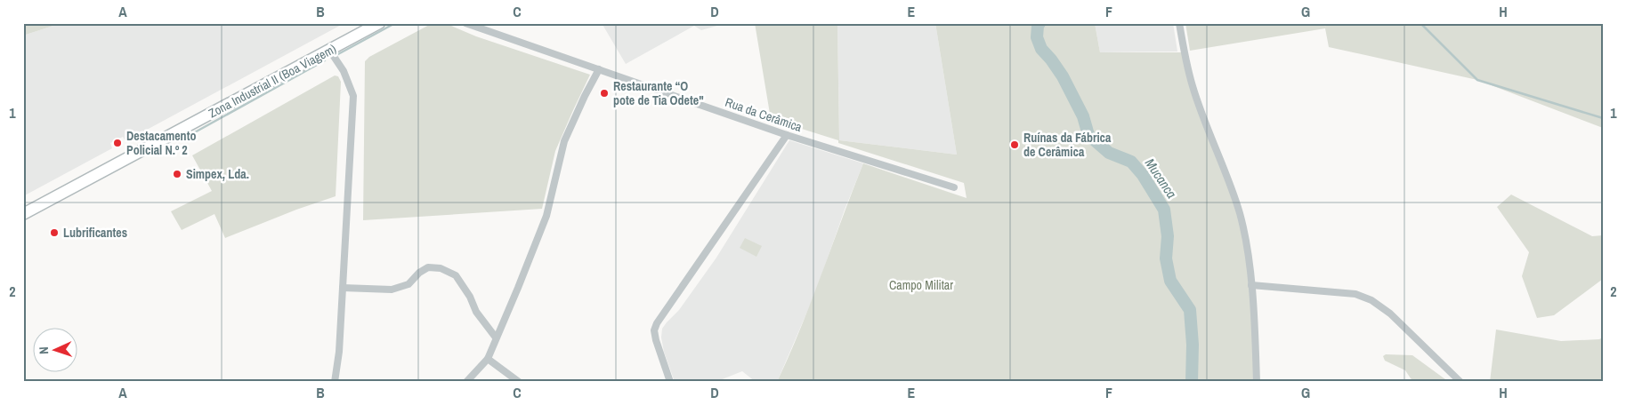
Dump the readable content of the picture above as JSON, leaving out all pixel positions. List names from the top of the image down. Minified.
{"streets":{"main road":["Zona Industrial II (Boa Viagem)"],"street":["Rua da Cerâmica"]},"water":["Mucanca"],"parks":["Campo Militar"],"places":["Restaurante “O pote de Tia Odete\"","Destacamento Policial N.º 2","Ruínas da Fábrica de Cerâmica","Simpex, Lda.","Lubrificantes"],"north":"left","grid":{"columns":["A","B","C","D","E","F","G","H"],"rows":["1","2"]}}
